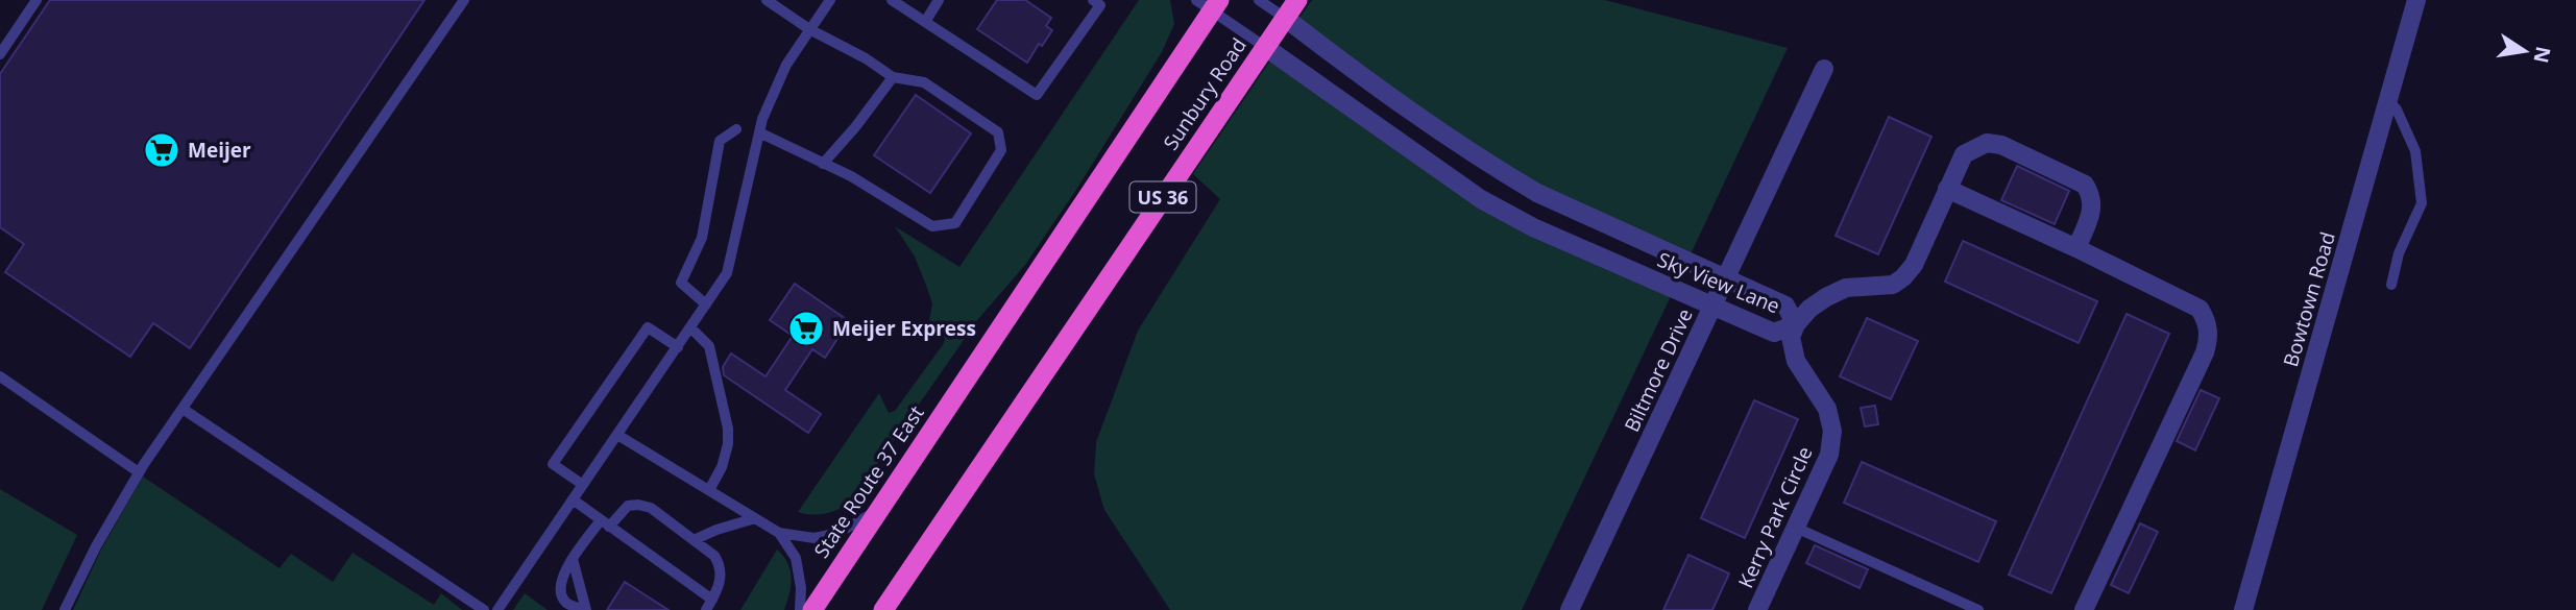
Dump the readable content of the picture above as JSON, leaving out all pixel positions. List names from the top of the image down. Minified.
{"streets":{"highway":["Sunbury Road","US 36","State Route 37 East"],"street":["Sky View Lane","Bowtown Road","Biltmore Drive","Kerry Park Circle"]},"crossings":[["Sunbury Road","Sky View Lane"],["Sunbury Road","State Route 37 East"],["Sky View Lane","Biltmore Drive"],["Sky View Lane","Kerry Park Circle"]],"places":{"supermarket":["Meijer","Meijer Express"]},"north":"right"}
